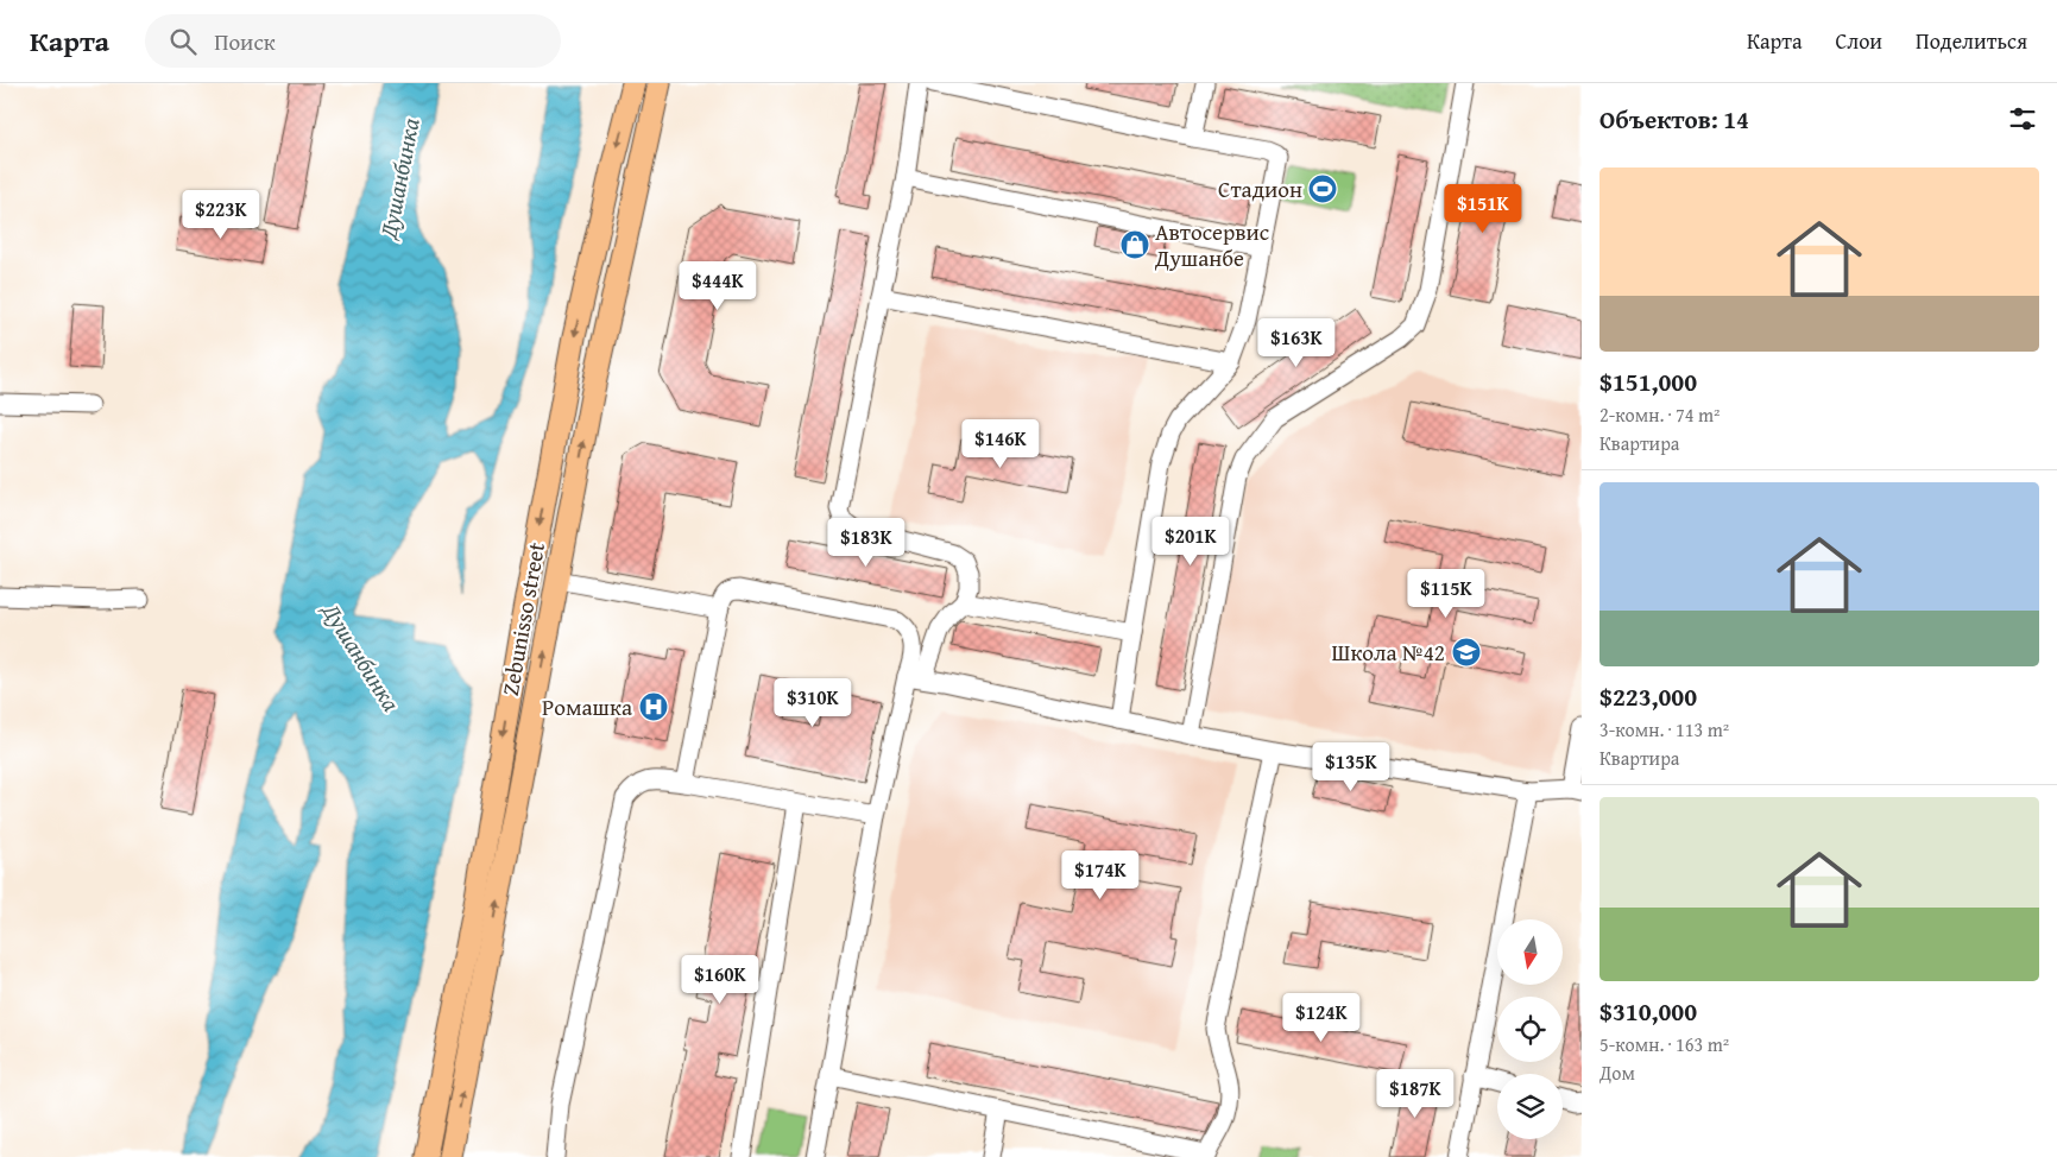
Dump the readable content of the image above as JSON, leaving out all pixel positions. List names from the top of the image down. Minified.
{"streets":{"main road":["Zebunisso street"]},"water":["Душанбинка"],"places":{"sports":["Стадион"],"shop":["Автосервис Душанбе"],"school or university":["Школа №42"],"hospital":["Ромашка"]},"north":"bottom","page":{"header":"Карта","search":"Поиск","nav":["Карта","Слои","Поделиться"],"heading":"Объектов: 14","list":[{"name":"$151,000","note":"2-комн. · 74 m² · Квартира"},{"name":"$223,000","note":"3-комн. · 113 m² · Квартира"},{"name":"$310,000","note":"5-комн. · 163 m² · Дом"}],"price":["$151K","$223K","$444K","$163K","$146K","$201K","$183K","$115K","$310K","$135K","$174K","$160K","$124K","$187K"]}}
